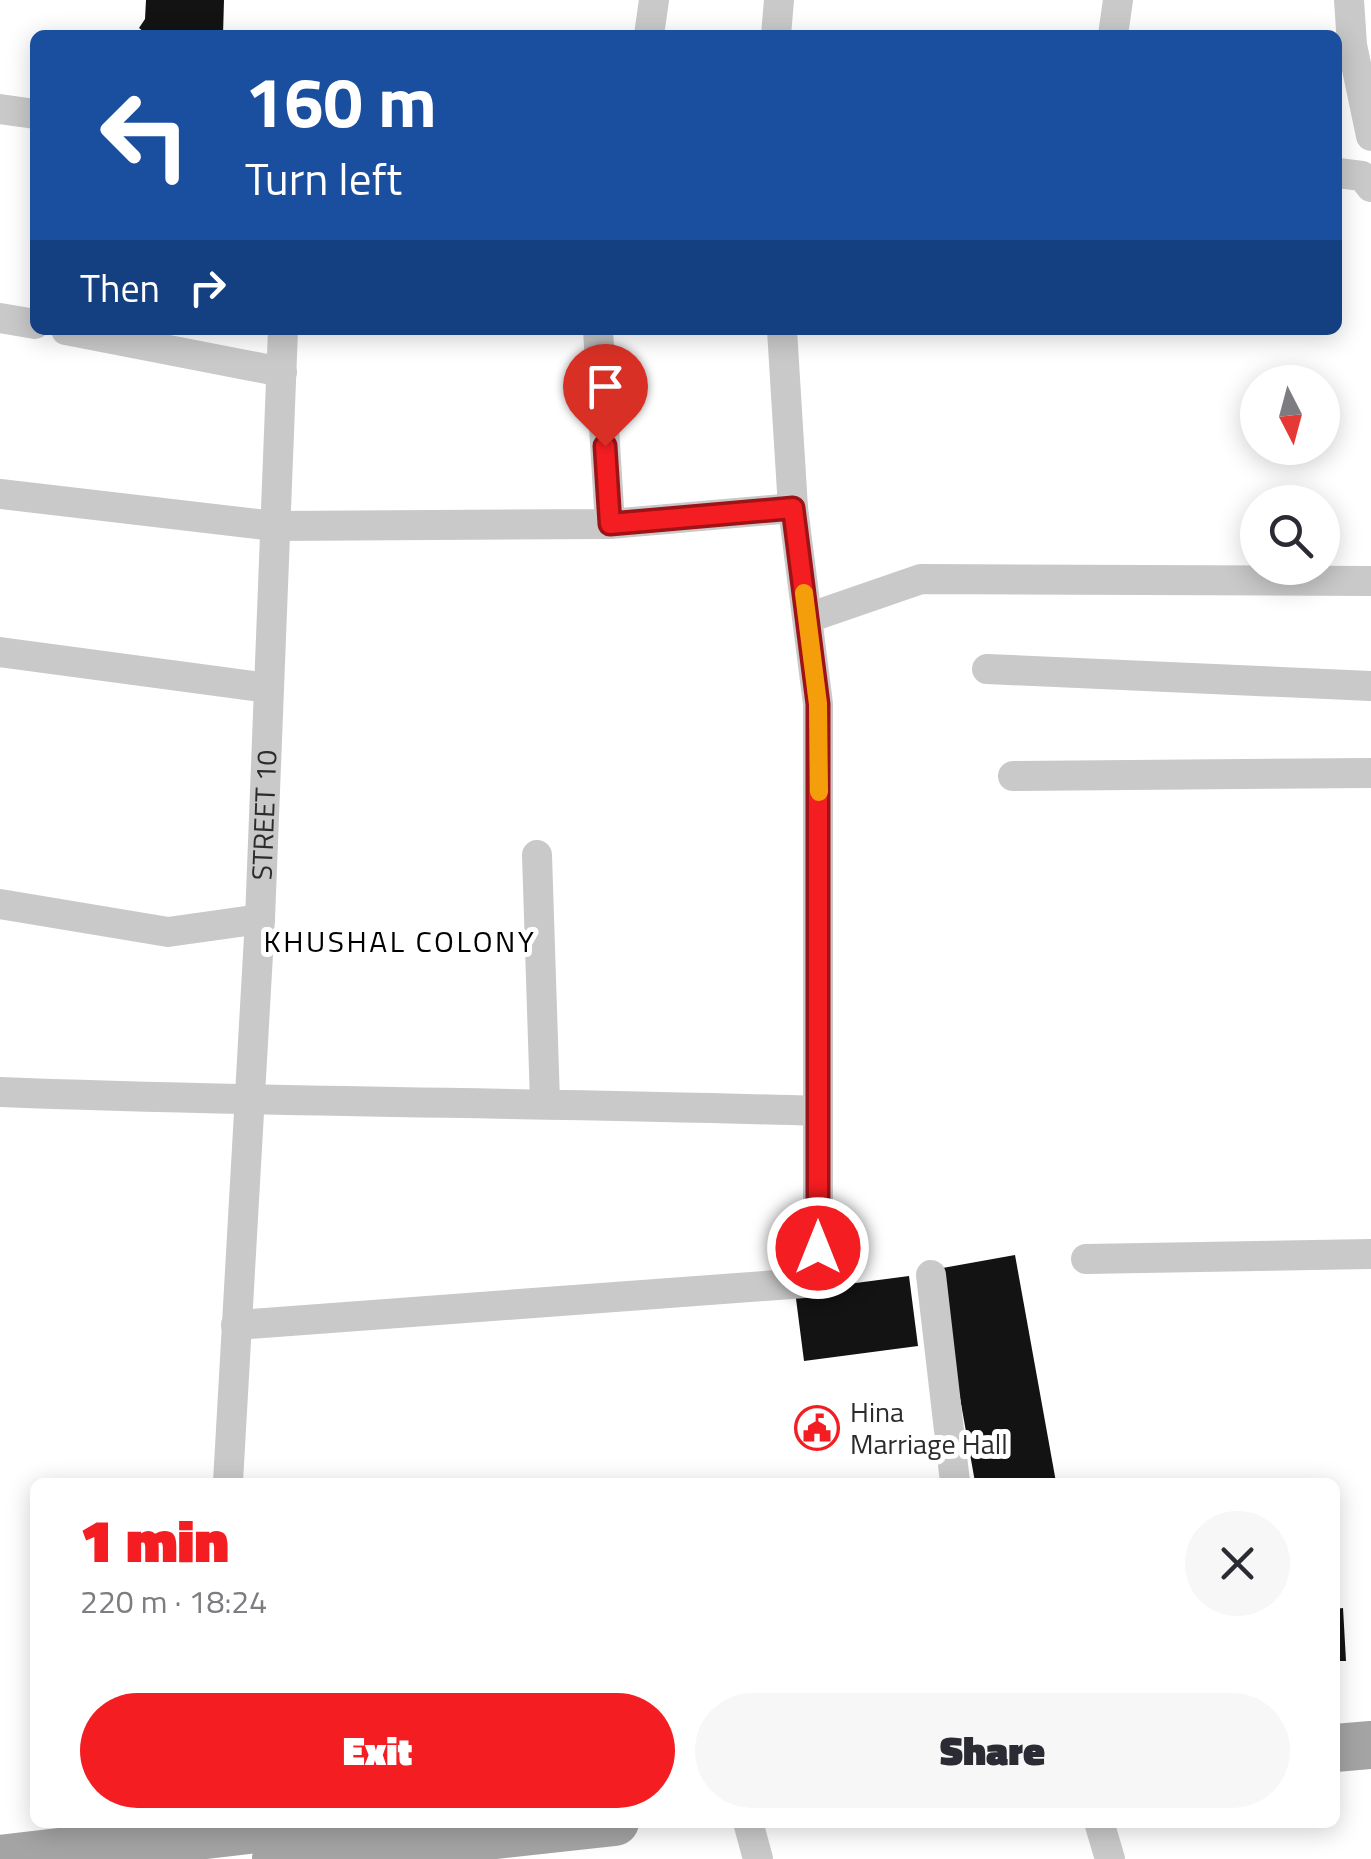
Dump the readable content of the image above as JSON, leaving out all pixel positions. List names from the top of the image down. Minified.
{"streets":{"street":["STREET 10"]},"districts":["KHUSHAL COLONY"],"places":{"public building":["Hina Marriage Hall"]},"north":"bottom","page":{"turn":["160 m","Turn left"],"then":"Then","heading":["1 min","220 m · 18:24"],"buttons":["Exit","Share"]}}
